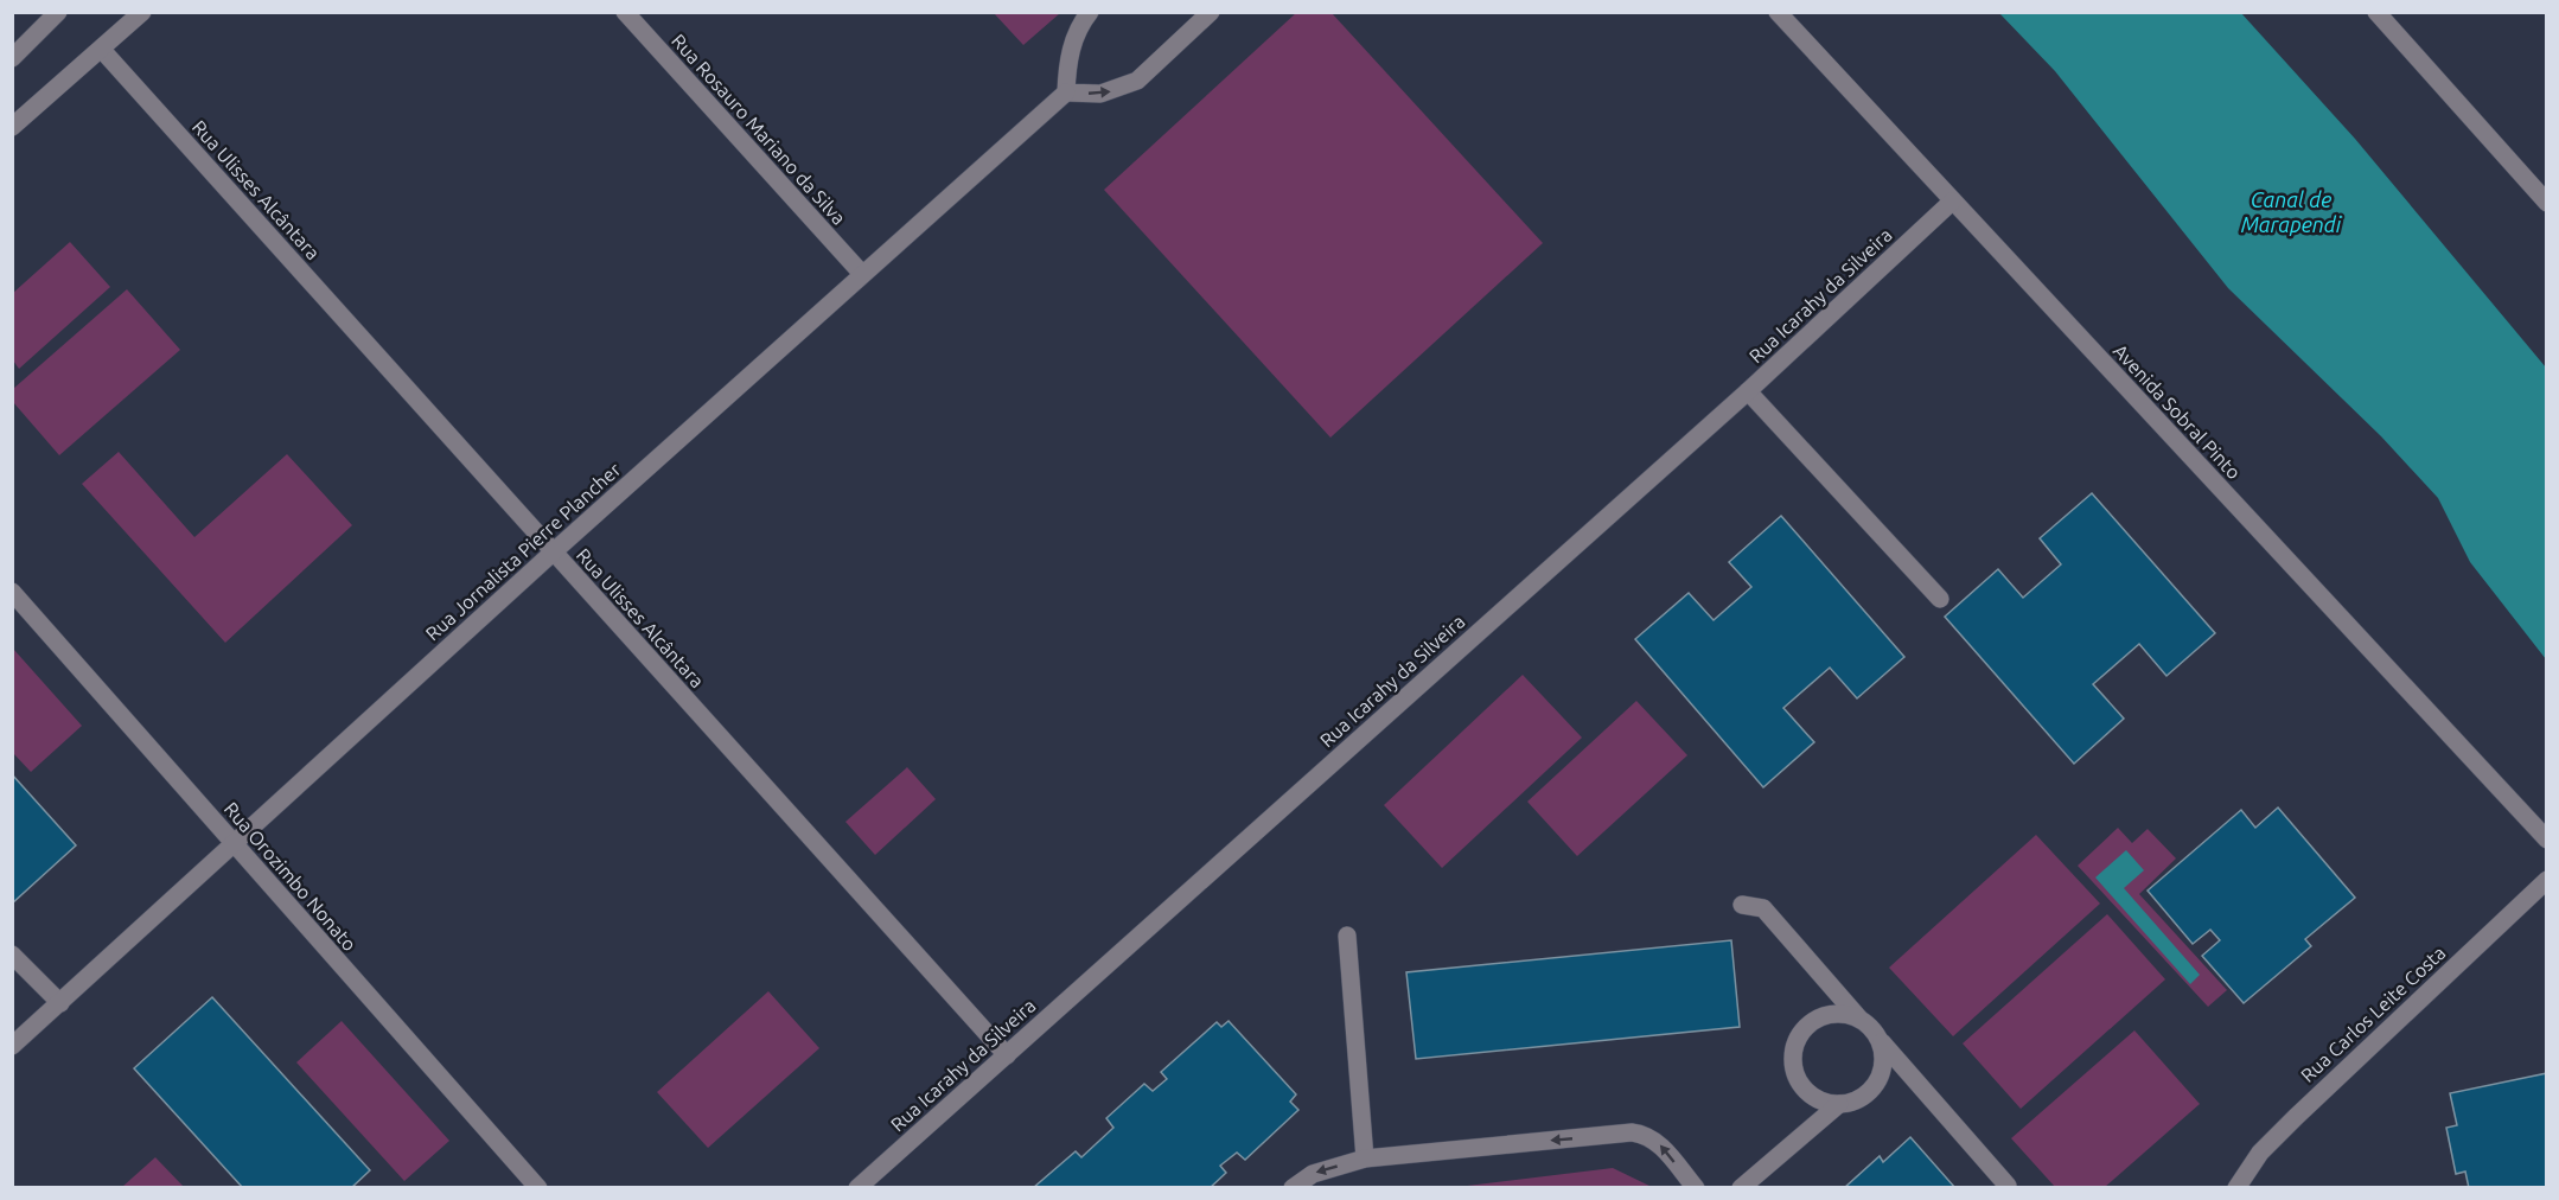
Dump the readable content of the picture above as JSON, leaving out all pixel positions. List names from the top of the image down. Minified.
{"streets":{"street":["Rua Rosauro Mariano da Silva","Rua Ulisses Alcântara","Rua Icarahy da Silveira","Avenida Sobral Pinto","Rua Jornalista Pierre Plancher","Rua Orozimbo Nonato","Rua Carlos Leite Costa"]},"crossings":[["Rua Rosauro Mariano da Silva","Rua Jornalista Pierre Plancher"],["Rua Ulisses Alcântara","Rua Icarahy da Silveira"],["Rua Ulisses Alcântara","Rua Jornalista Pierre Plancher"],["Rua Icarahy da Silveira","Avenida Sobral Pinto"],["Rua Jornalista Pierre Plancher","Rua Orozimbo Nonato"]],"water":["Canal de Marapendi"]}
